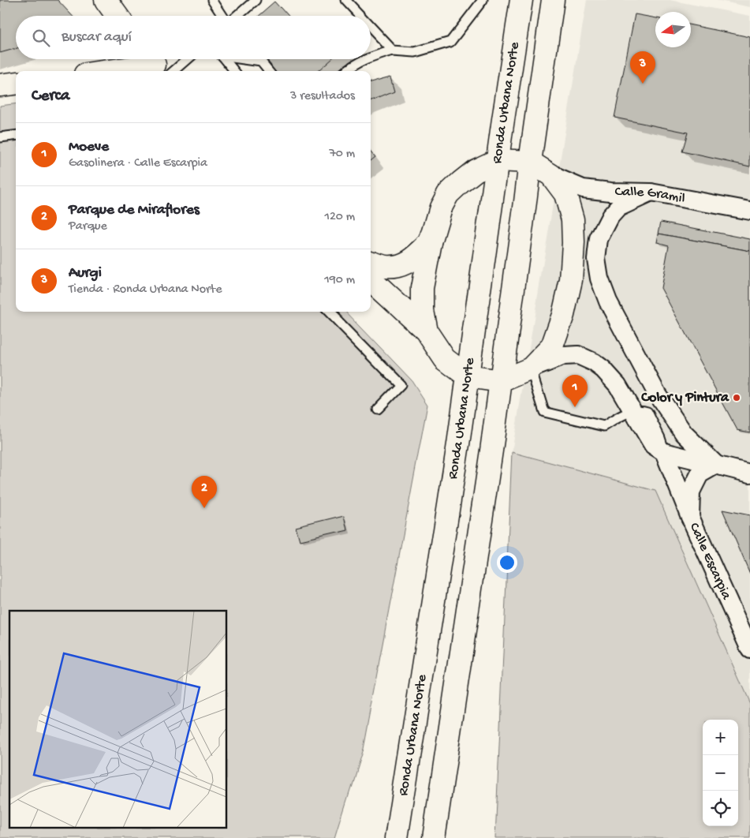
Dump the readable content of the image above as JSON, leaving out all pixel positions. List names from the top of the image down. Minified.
{"streets":{"main road":["Ronda Urbana Norte"],"street":["Calle Gramil","Calle Escarpia"]},"places":["Color y Pintura"],"north":"left","page":{"search":"Buscar aquí","pins":["3","1","2"],"heading":["Cerca","3 resultados"],"list":[{"mark":"1","name":"Moeve","note":"Gasolinera · Calle Escarpia","value":"70 m"},{"mark":"2","name":"Parque de Miraflores","note":"Parque","value":"120 m"},{"mark":"3","name":"Aurgi","note":"Tienda · Ronda Urbana Norte","value":"190 m"}],"map_buttons":["+","−"]}}
